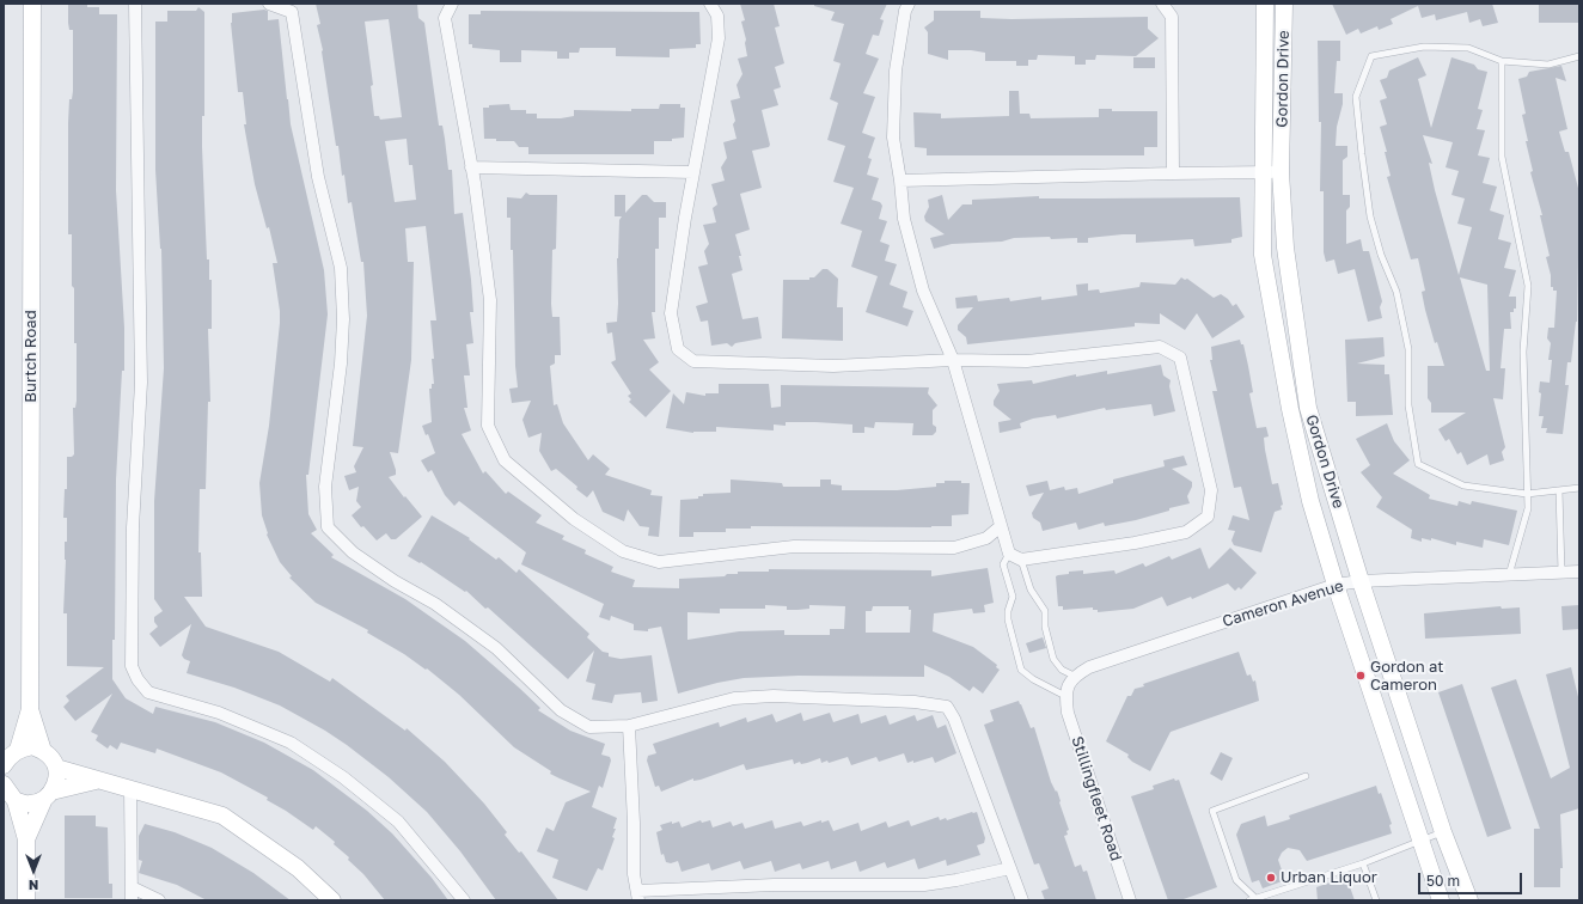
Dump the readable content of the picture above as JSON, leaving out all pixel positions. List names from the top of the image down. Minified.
{"streets":{"main road":["Gordon Drive","Burtch Road"],"street":["Cameron Avenue","Stillingfleet Road"]},"crossings":[["Gordon Drive","Cameron Avenue"]],"places":["Gordon at Cameron","Urban Liquor"],"scale_bar":"50 m","north":"bottom"}
